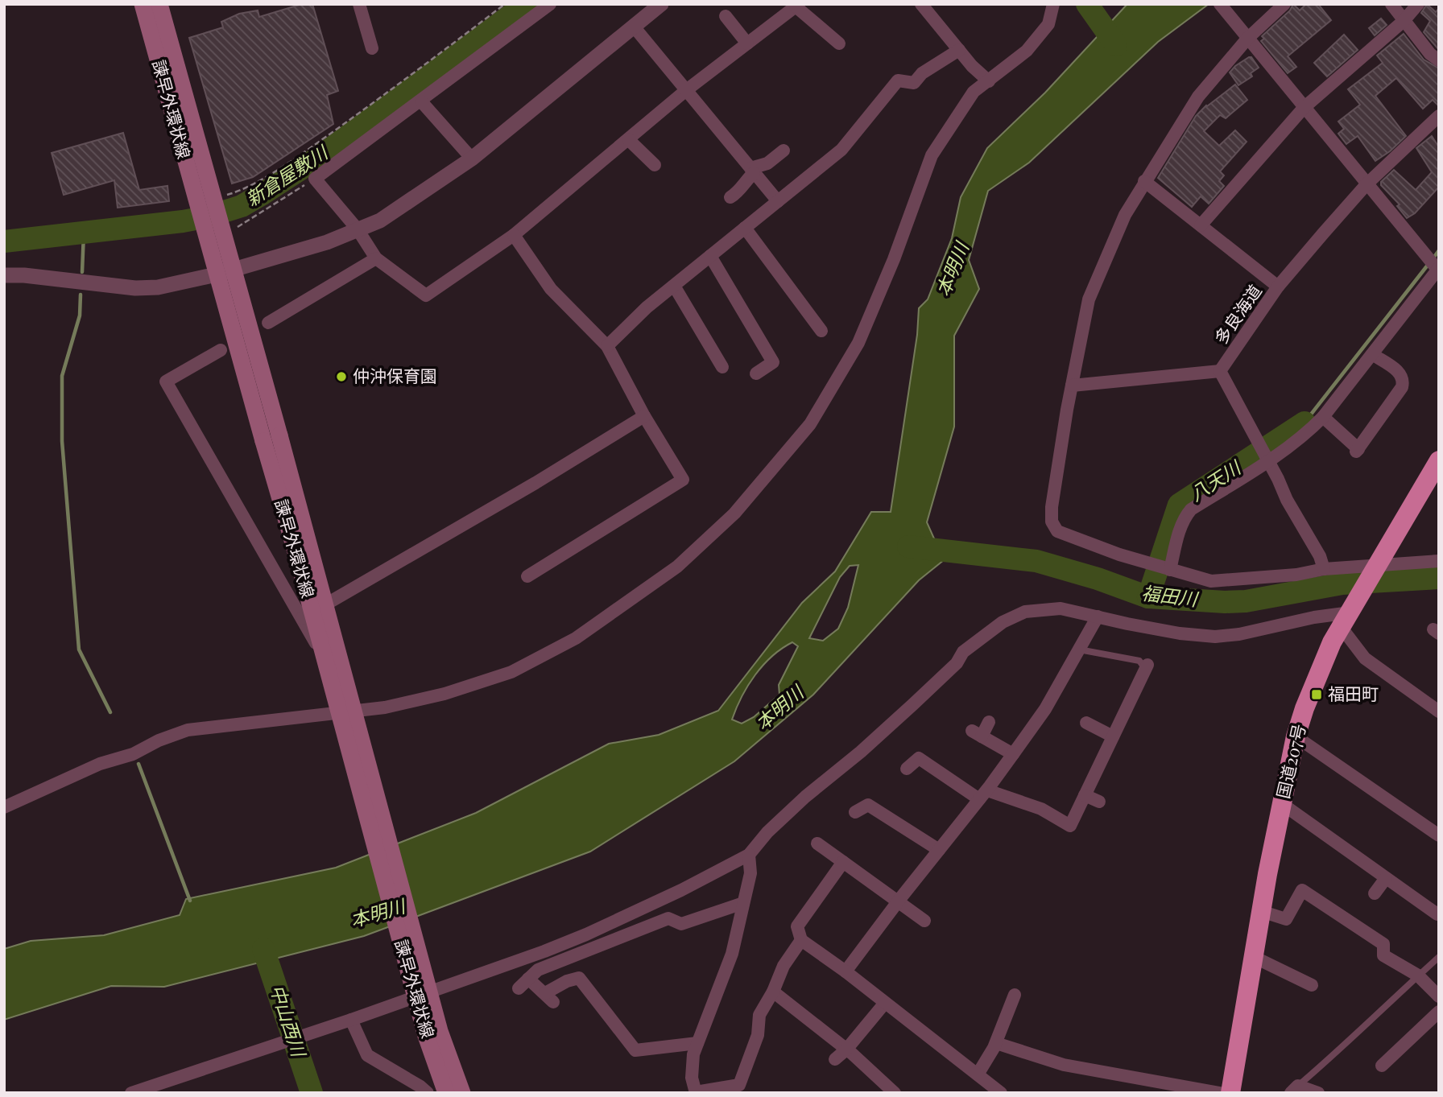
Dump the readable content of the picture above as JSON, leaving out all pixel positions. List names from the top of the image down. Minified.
{"streets":{"highway":["国道207号"],"main road":["諫早外環状線"],"street":["多良海道"]},"water":["新倉屋敷川","本明川","八天川","福田川","中山西川"],"places":{"other":["仲沖保育園"],"transit":["福田町"]}}
